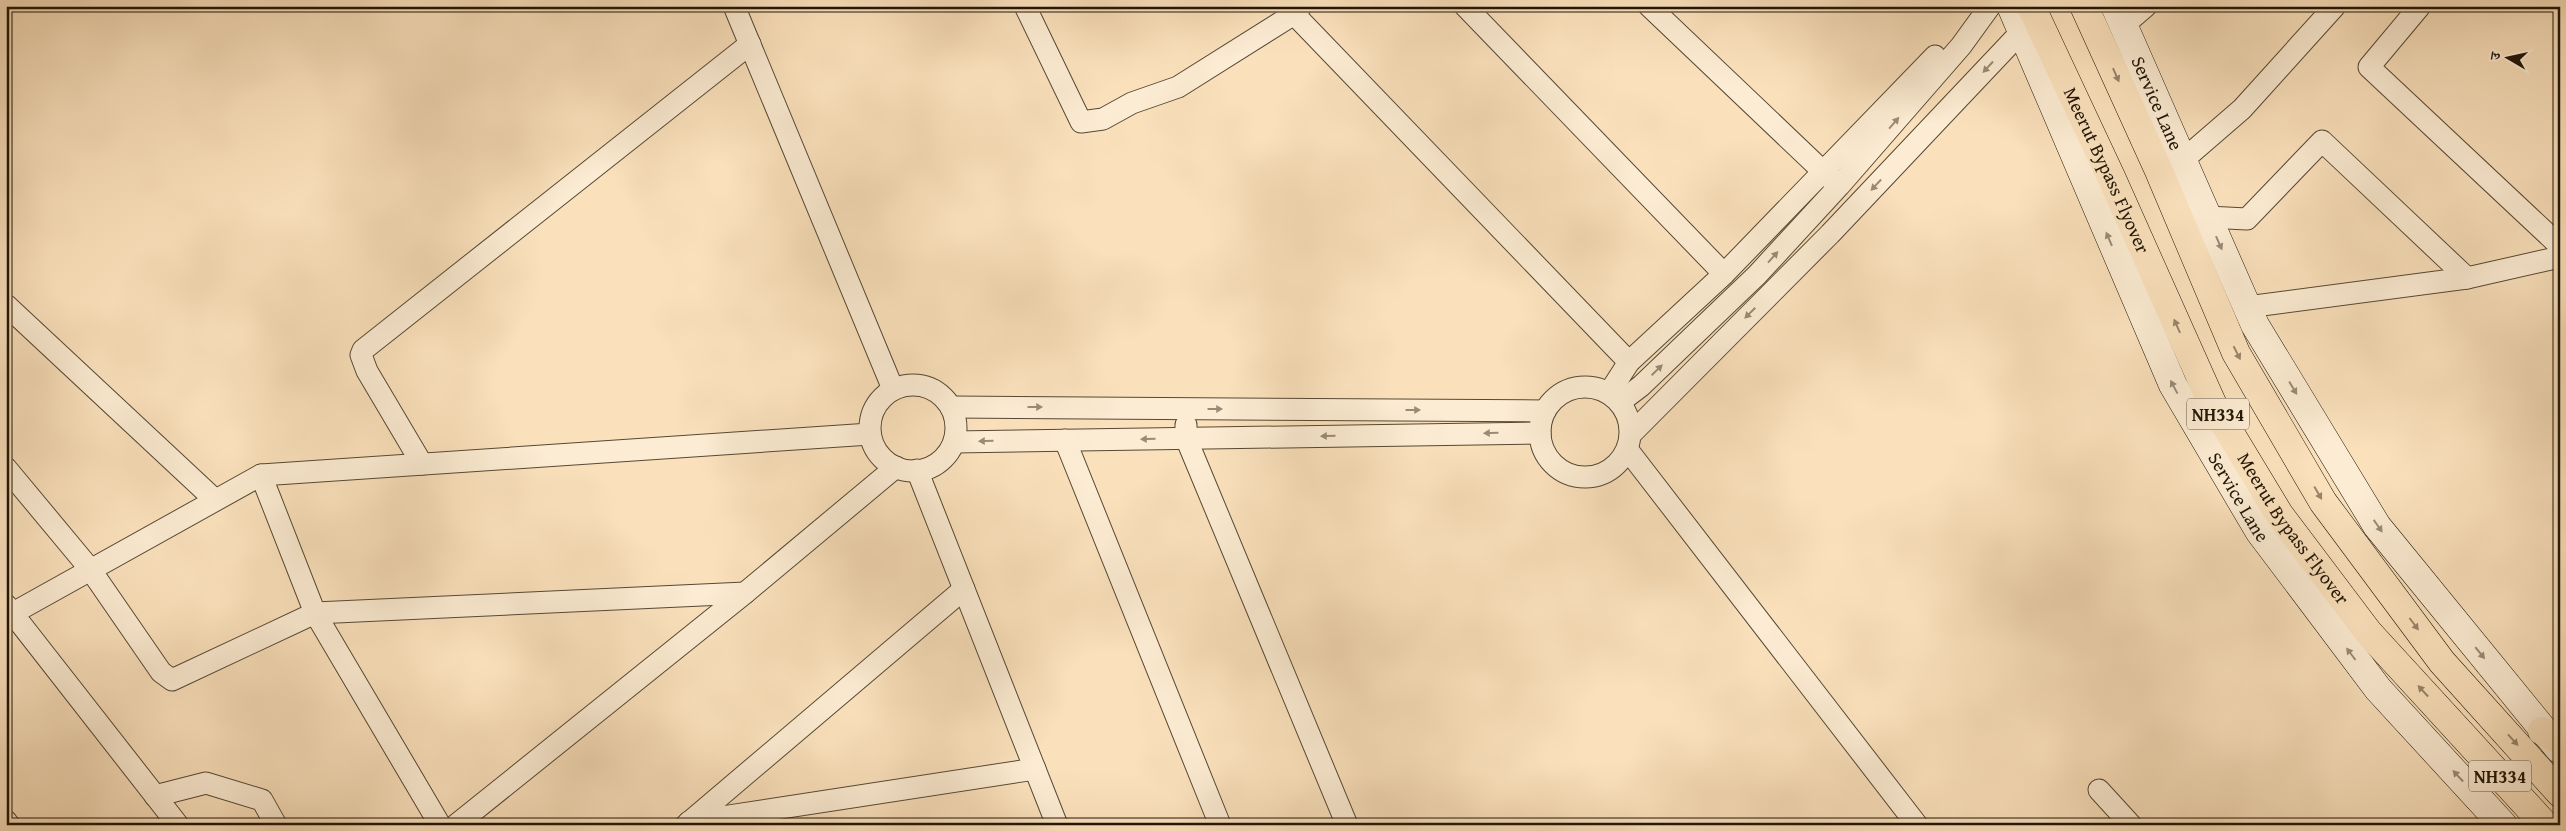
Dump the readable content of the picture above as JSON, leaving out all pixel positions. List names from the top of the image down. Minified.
{"streets":{"highway":["Meerut Bypass Flyover","NH334"],"street":["Service Lane"]},"crossings":[["Service Lane","Meerut Bypass Flyover"]],"north":"left"}
